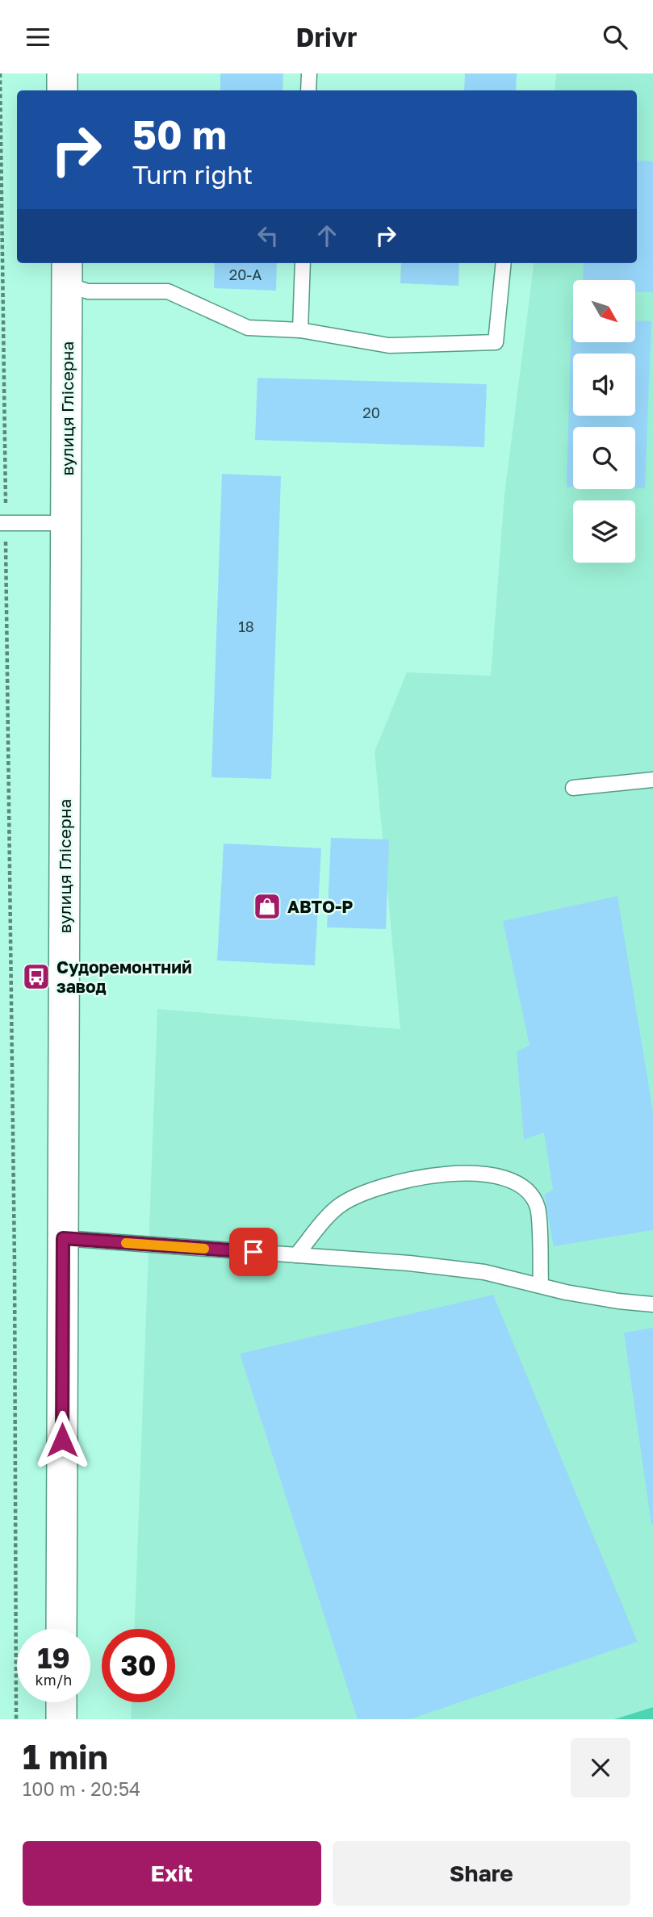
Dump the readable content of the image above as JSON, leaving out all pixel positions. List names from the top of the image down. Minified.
{"streets":{"street":["вулиця Глісерна"]},"places":{"shop":["АВТО-Р"],"bus stop":["Судоремонтний завод"]},"house_numbers":["20-А","20","18"],"north":"bottom right","page":{"header":"Drivr","turn":["50 m","Turn right"],"speed":"19 km/h","limit":"30","heading":["1 min","100 m · 20:54"],"buttons":["Exit","Share"]}}
